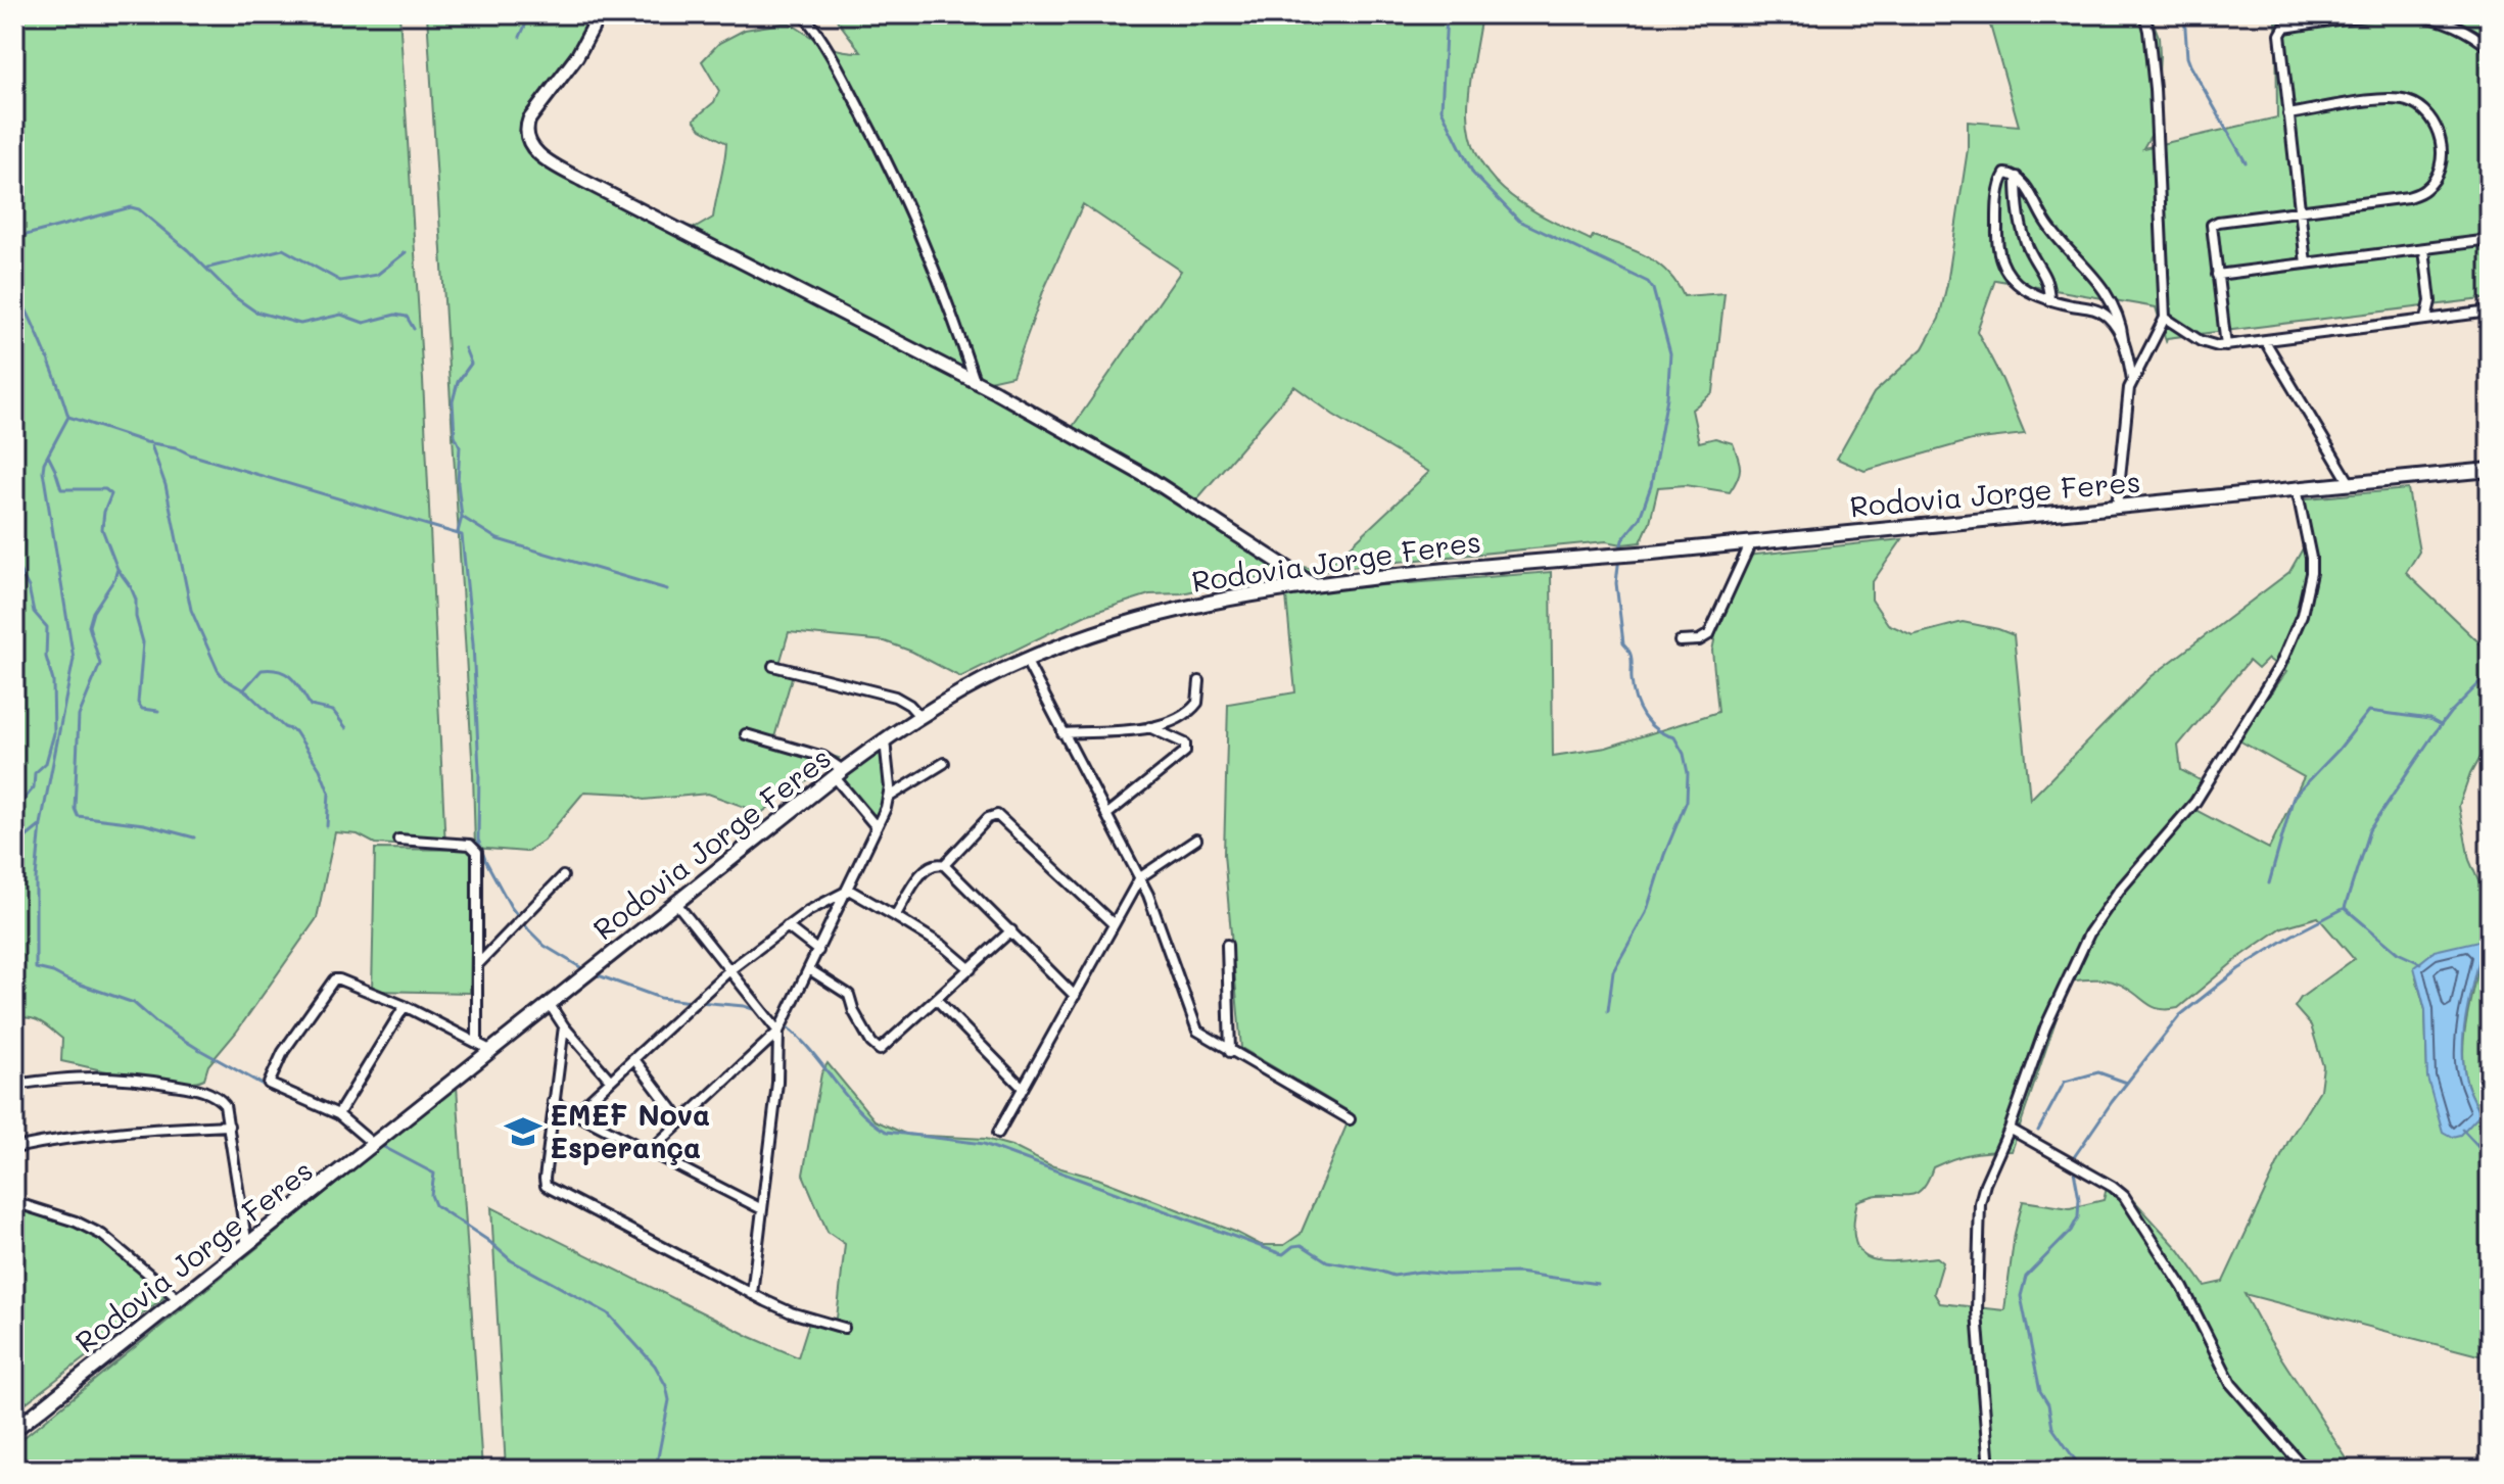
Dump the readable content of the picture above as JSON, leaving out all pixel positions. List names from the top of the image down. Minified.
{"streets":{"main road":["Rodovia Jorge Feres"]},"places":{"school or university":["EMEF Nova Esperança"]}}
